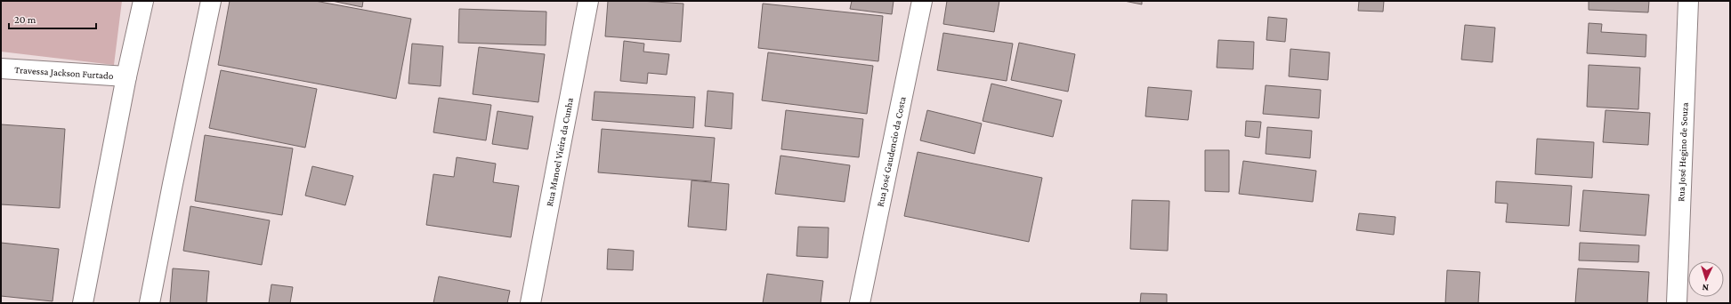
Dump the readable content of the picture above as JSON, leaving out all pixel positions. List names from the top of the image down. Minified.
{"streets":{"street":["Travessa Jackson Furtado","Rua Manoel Vieira da Cunha","Rua José Gaudencio da Costa","Rua José Hegino de Souza"]},"scale_bar":"20 m","north":"bottom"}
